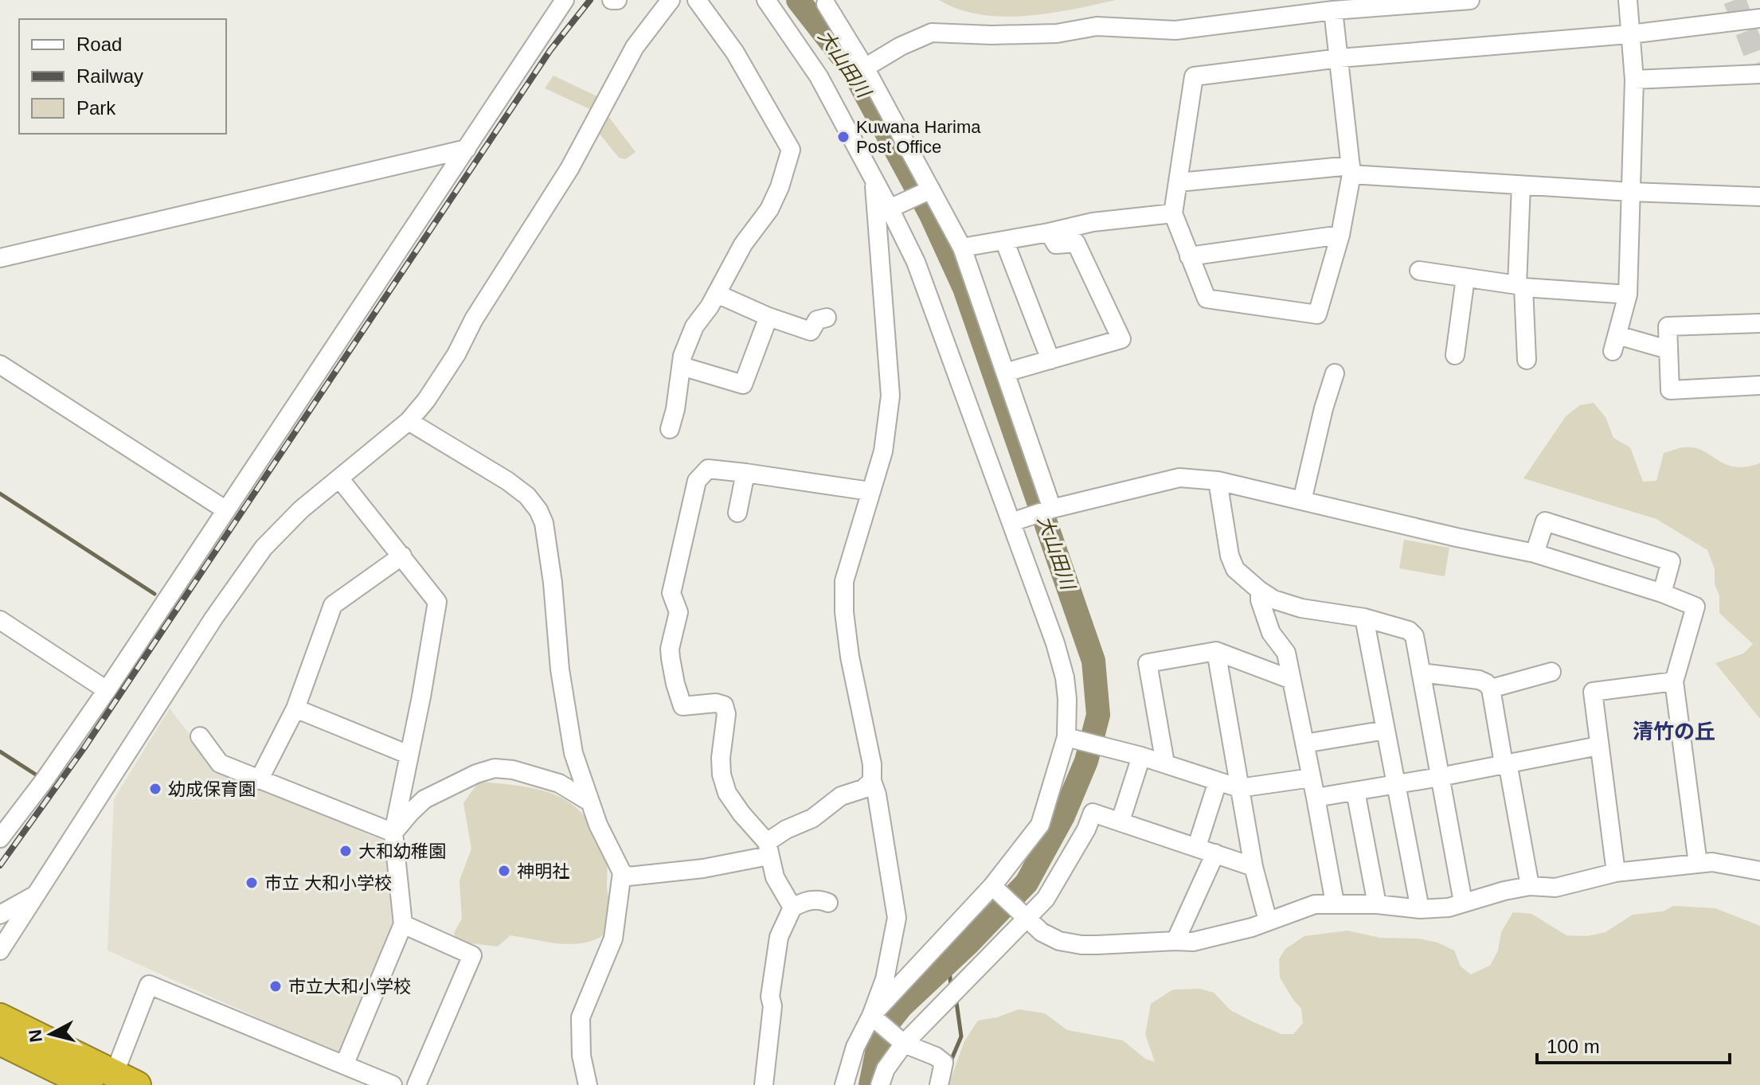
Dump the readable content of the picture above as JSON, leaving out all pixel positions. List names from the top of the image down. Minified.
{"districts":["清竹の丘"],"water":["大山田川"],"places":["Kuwana Harima Post Office","幼成保育園","大和幼稚園","神明社","市立 大和小学校","市立大和小学校"],"legend":["Road","Railway","Park"],"scale_bar":"100 m","north":"left"}
